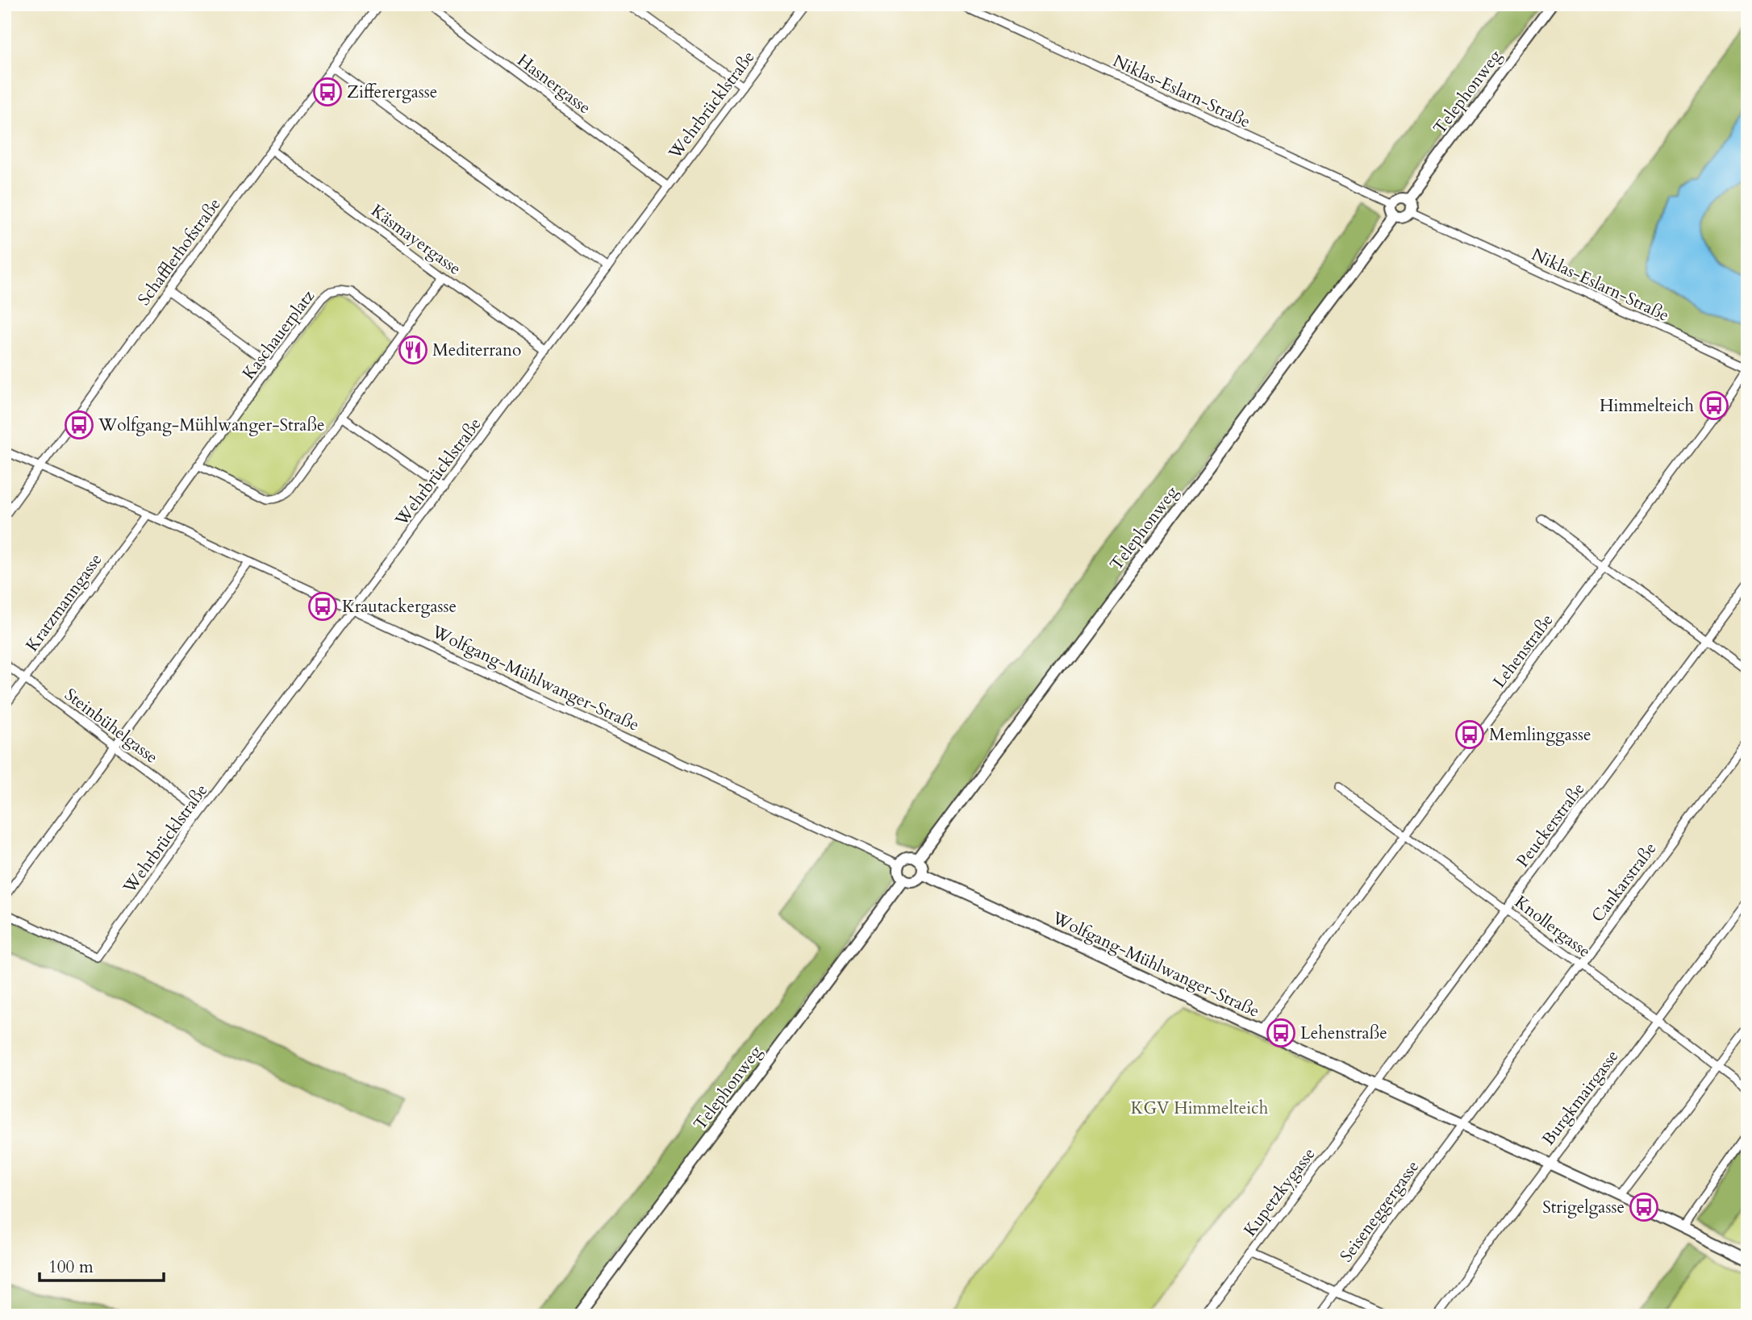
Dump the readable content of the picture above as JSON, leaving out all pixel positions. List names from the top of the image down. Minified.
{"streets":{"street":["Hasnergasse","Niklas-Eslarn-Straße","Telephonweg","Wehrbrücklstraße","Käsmayergasse","Schafflerhofstraße","Kaschauerplatz","Kratzmanngasse","Lehenstraße","Wolfgang-Mühlwanger-Straße","Steinbühelgasse","Peuckerstraße","Cankarstraße","Knollergasse","Burgkmairgasse","Kupetzkygasse","Seiseneggergasse"]},"crossings":[["Hasnergasse","Wehrbrücklstraße"],["Niklas-Eslarn-Straße","Telephonweg"],["Niklas-Eslarn-Straße","Lehenstraße"],["Telephonweg","Wolfgang-Mühlwanger-Straße"],["Wehrbrücklstraße","Käsmayergasse"],["Wehrbrücklstraße","Wolfgang-Mühlwanger-Straße"],["Wehrbrücklstraße","Steinbühelgasse"],["Käsmayergasse","Schafflerhofstraße"],["Schafflerhofstraße","Wolfgang-Mühlwanger-Straße"],["Kaschauerplatz","Wolfgang-Mühlwanger-Straße"],["Kratzmanngasse","Wolfgang-Mühlwanger-Straße"],["Kratzmanngasse","Steinbühelgasse"],["Lehenstraße","Wolfgang-Mühlwanger-Straße"],["Lehenstraße","Knollergasse"],["Wolfgang-Mühlwanger-Straße","Peuckerstraße"],["Wolfgang-Mühlwanger-Straße","Cankarstraße"],["Wolfgang-Mühlwanger-Straße","Burgkmairgasse"],["Wolfgang-Mühlwanger-Straße","Kupetzkygasse"],["Wolfgang-Mühlwanger-Straße","Seiseneggergasse"],["Peuckerstraße","Knollergasse"],["Peuckerstraße","Kupetzkygasse"],["Cankarstraße","Knollergasse"],["Cankarstraße","Seiseneggergasse"],["Knollergasse","Burgkmairgasse"]],"parks":["KGV Himmelteich"],"places":{"bus stop":["Zifferergasse","Himmelteich","Wolfgang-Mühlwanger-Straße","Krautackergasse","Memlinggasse","Lehenstraße","Strigelgasse"],"restaurant":["Mediterrano"]},"scale_bar":"100 m"}
